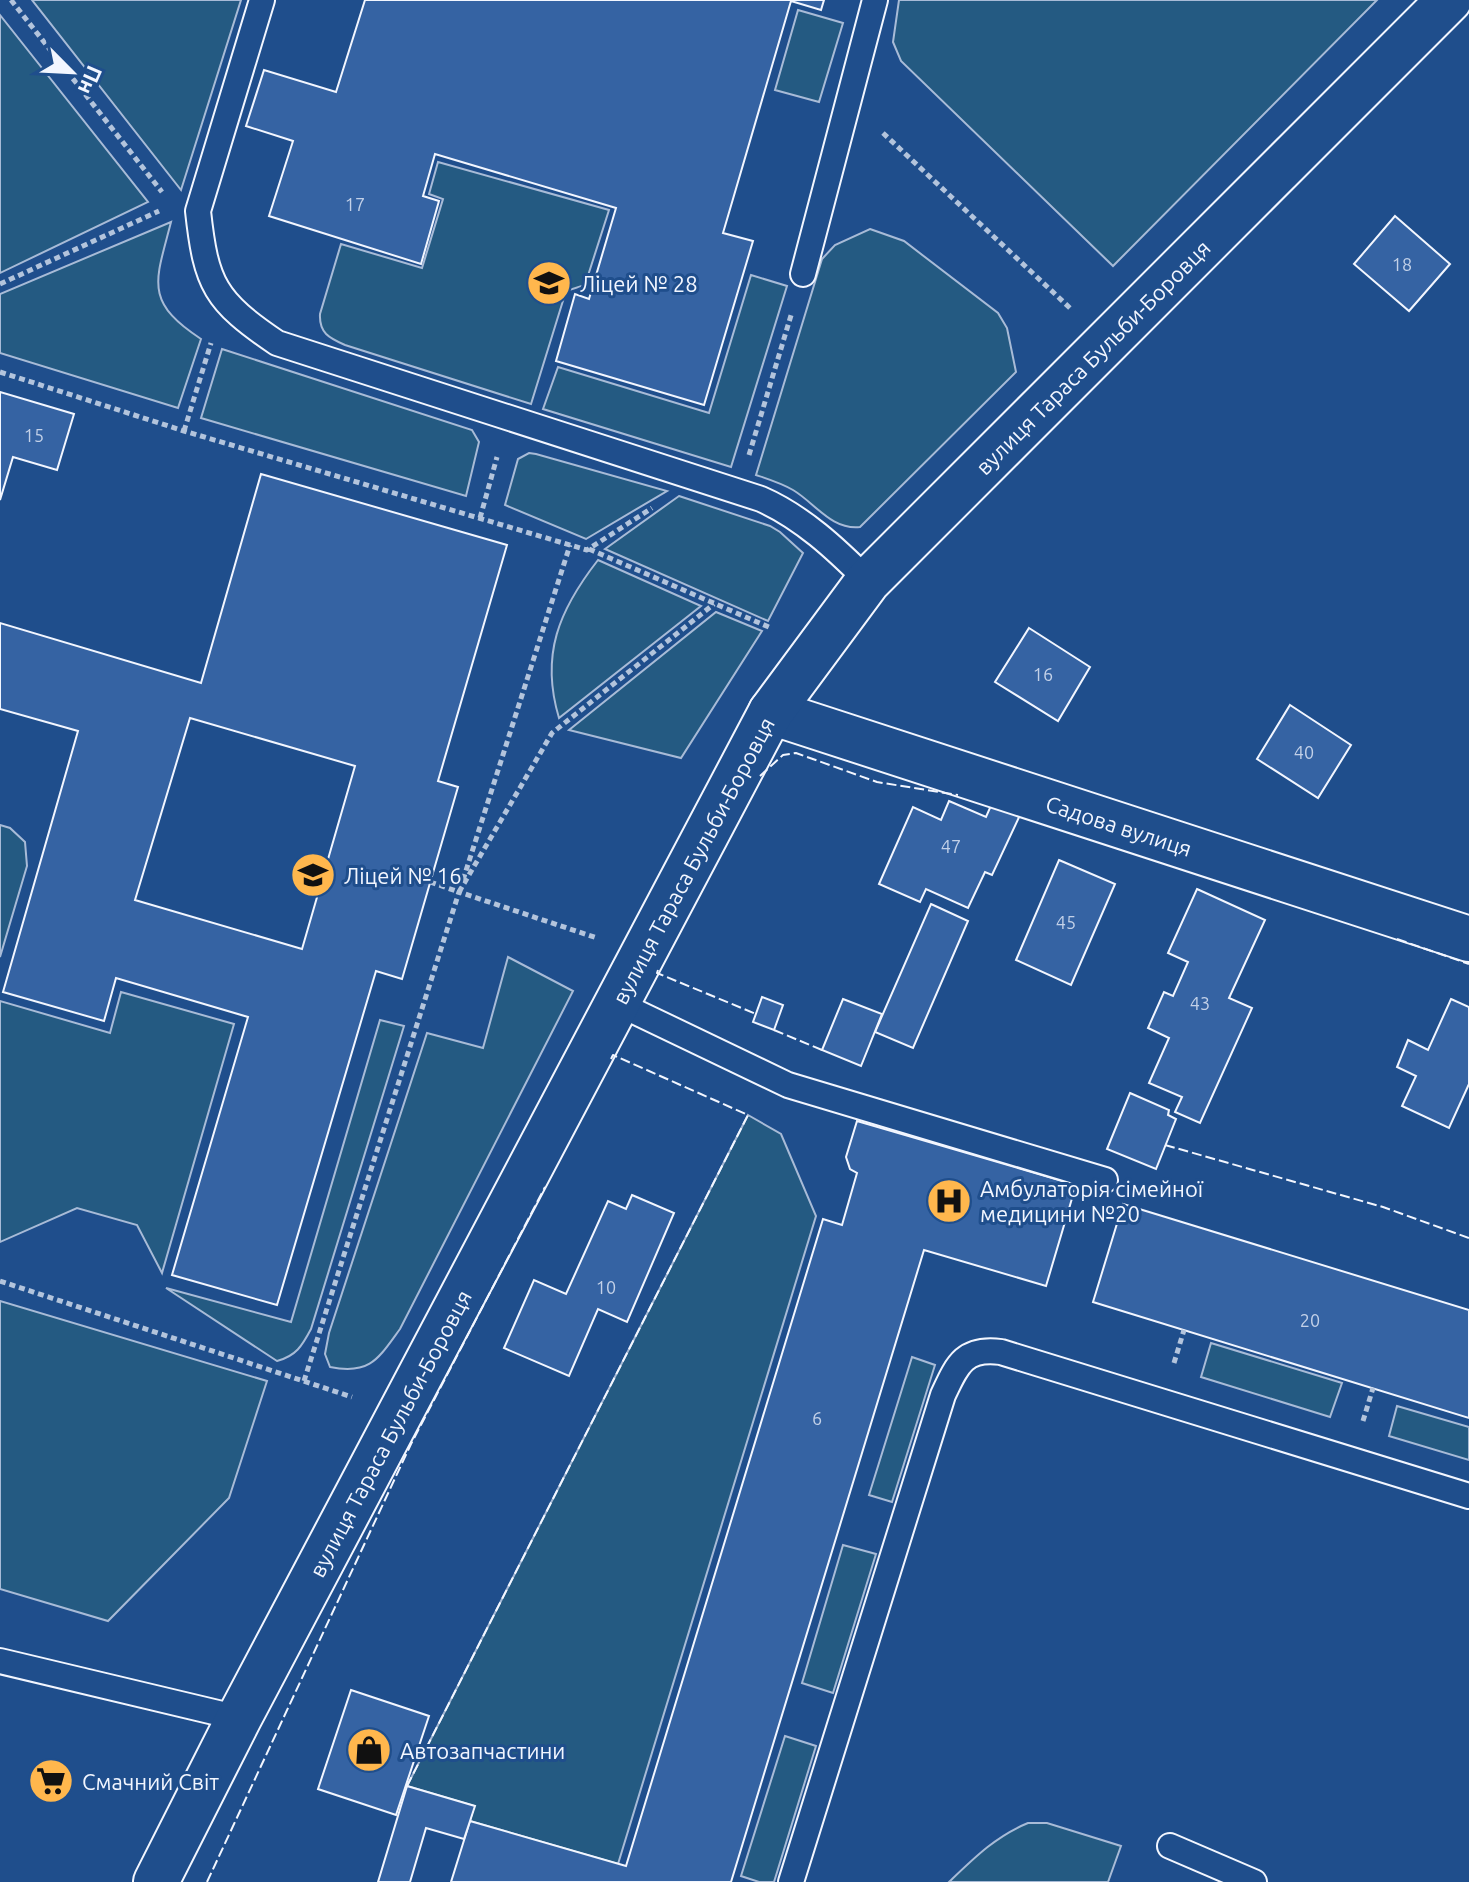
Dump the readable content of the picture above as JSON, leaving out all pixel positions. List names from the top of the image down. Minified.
{"streets":{"street":["вулиця Тараса Бульби-Боровця","Садова вулиця"]},"crossings":[["вулиця Тараса Бульби-Боровця","Садова вулиця"]],"places":{"school or university":["Ліцей № 28","Ліцей № 16"],"hospital":["Амбулаторія сімейної медицини №20"],"shop":["Автозапчастини"],"supermarket":["Смачний Світ"]},"house_numbers":["17","18","15","16","40","47","45","43","10","20","6"],"north":"bottom right"}
